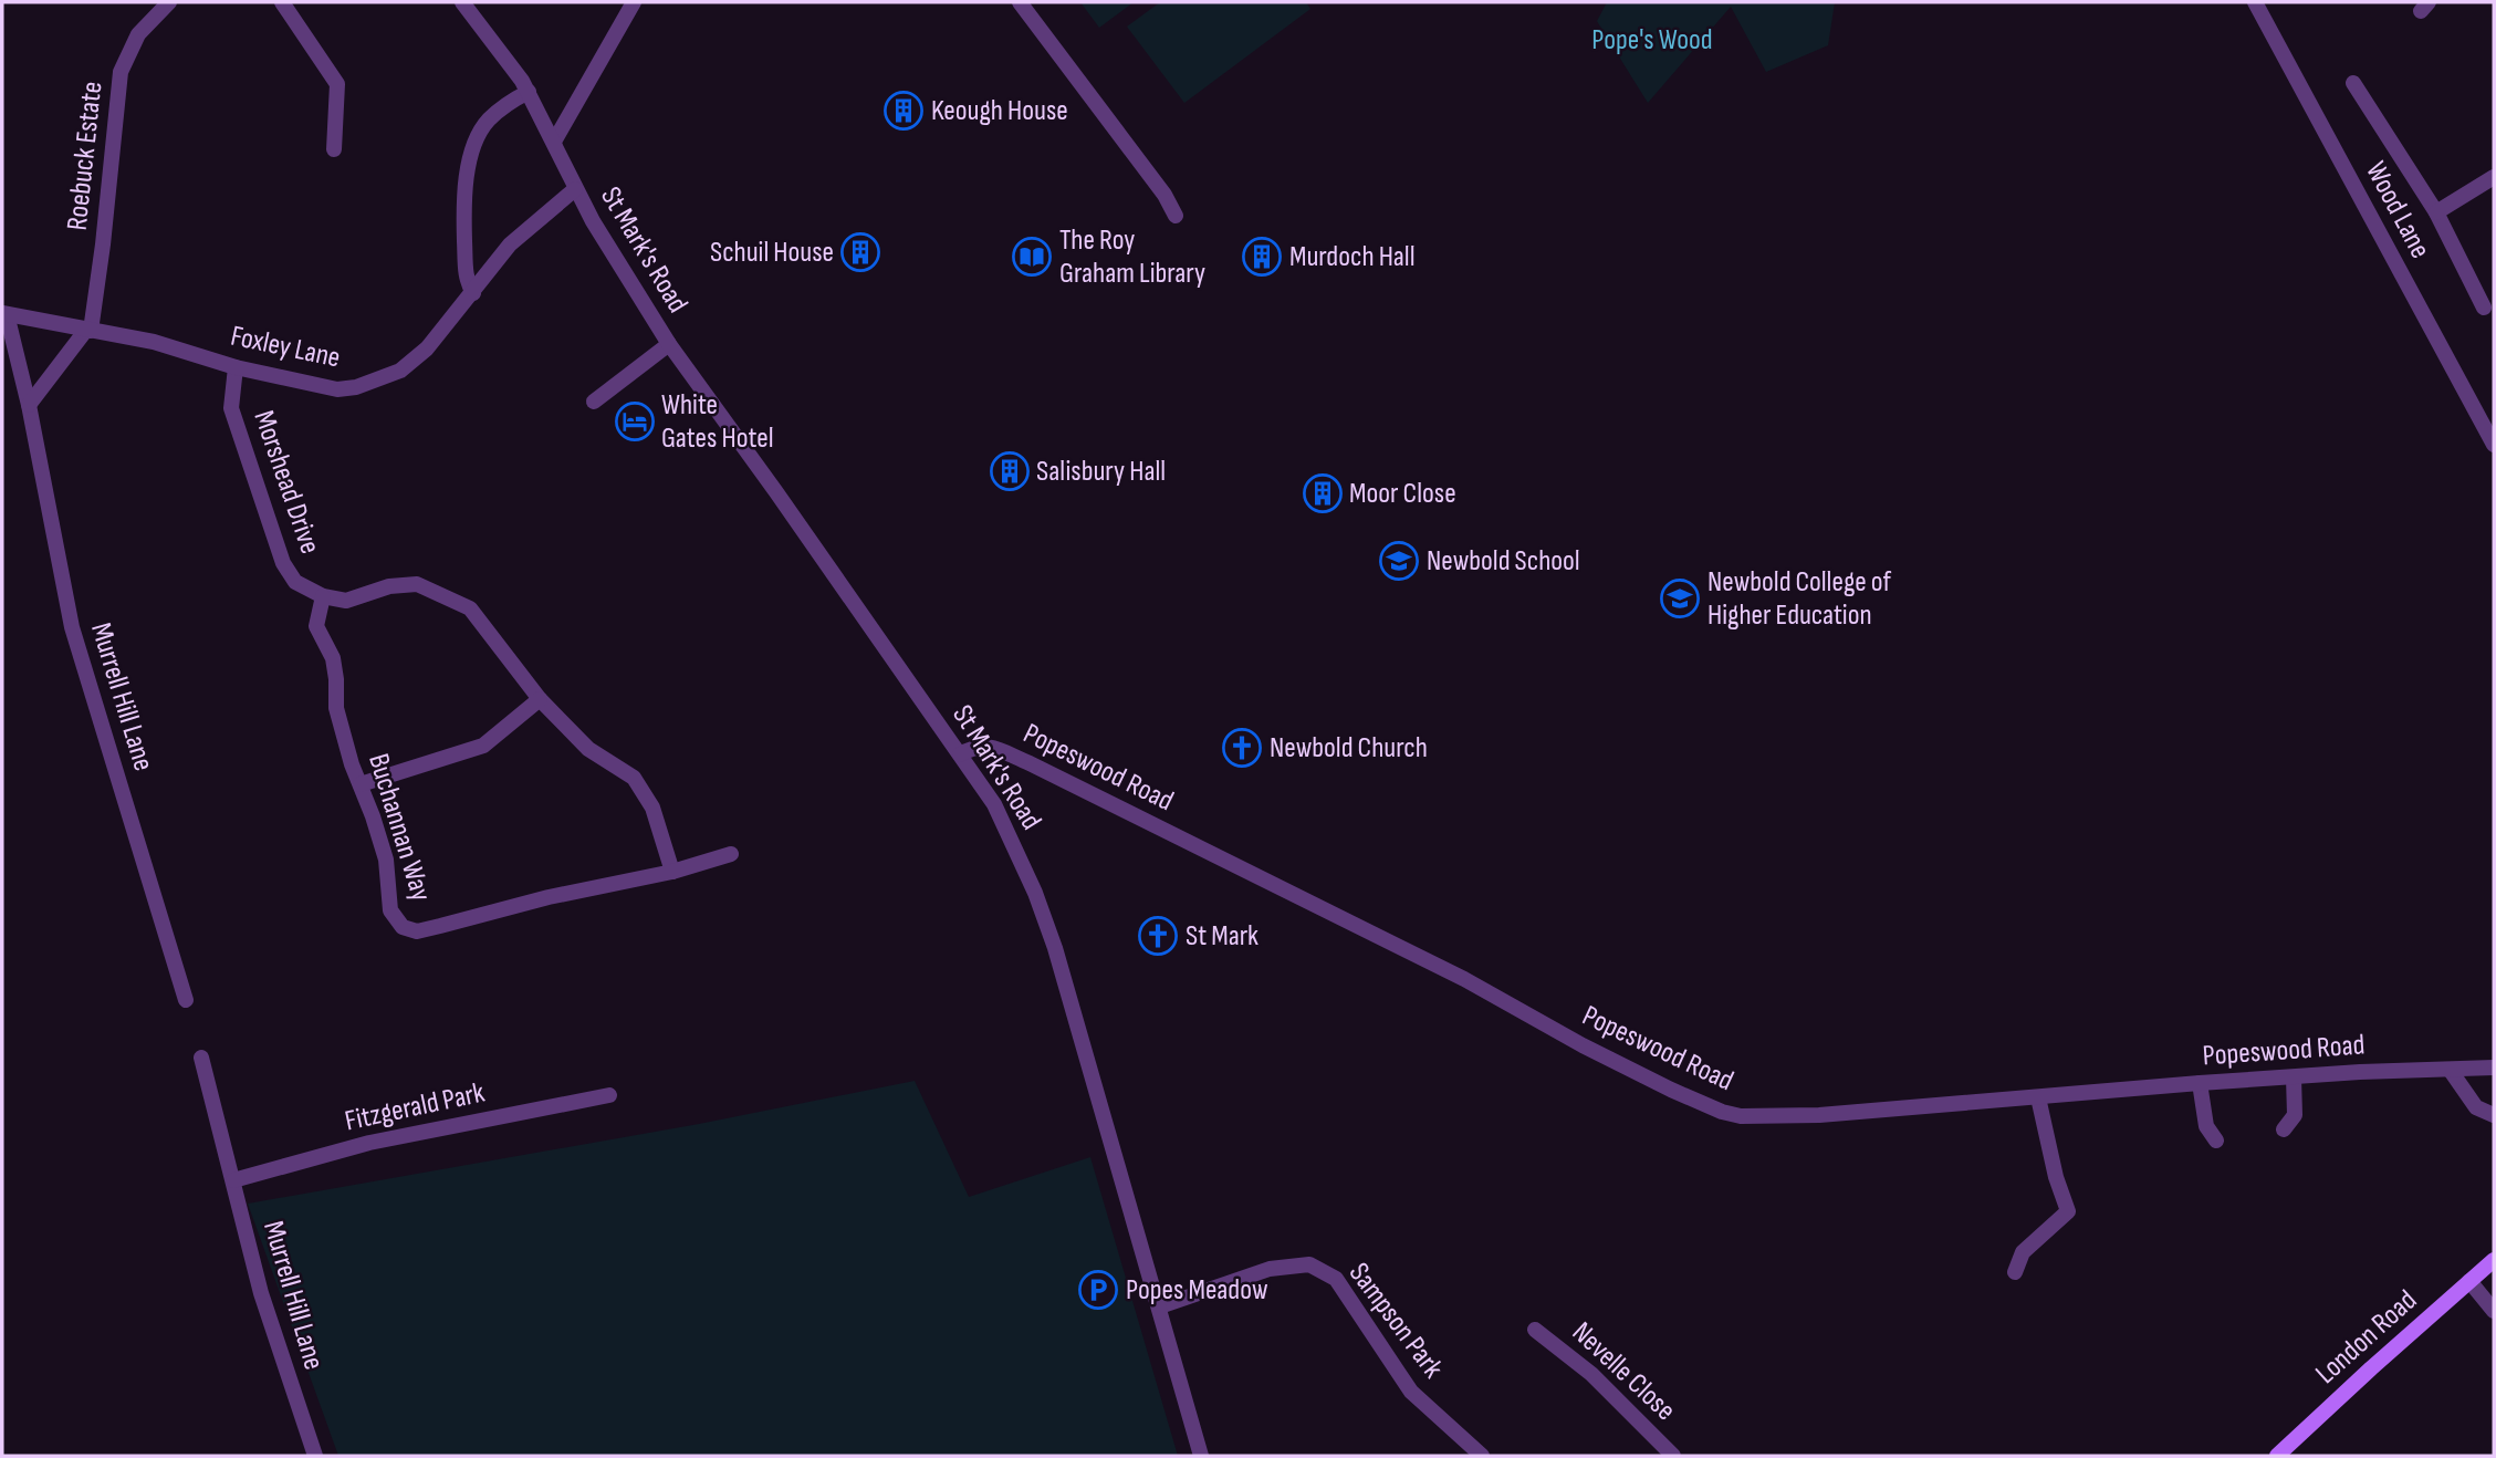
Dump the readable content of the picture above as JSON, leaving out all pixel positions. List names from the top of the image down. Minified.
{"streets":{"main road":["London Road"],"street":["Roebuck Estate","Wood Lane","St Mark's Road","Foxley Lane","Morshead Drive","Murrell Hill Lane","Popeswood Road","Buchannan Way","Fitzgerald Park","Sampson Park","Nevelle Close"]},"crossings":[["Roebuck Estate","Foxley Lane"],["St Mark's Road","Foxley Lane"],["St Mark's Road","Popeswood Road"],["St Mark's Road","Sampson Park"],["Foxley Lane","Morshead Drive"],["Foxley Lane","Murrell Hill Lane"],["Morshead Drive","Buchannan Way"],["Murrell Hill Lane","Fitzgerald Park"]],"parks":["Pope's Wood"],"places":{"building":["Keough House","Schuil House","Murdoch Hall","Salisbury Hall","Moor Close"],"library":["The Roy Graham Library"],"hotel":["White Gates Hotel"],"school or university":["Newbold School","Newbold College of Higher Education"],"church":["Newbold Church","St Mark"],"parking":["Popes Meadow"]}}
